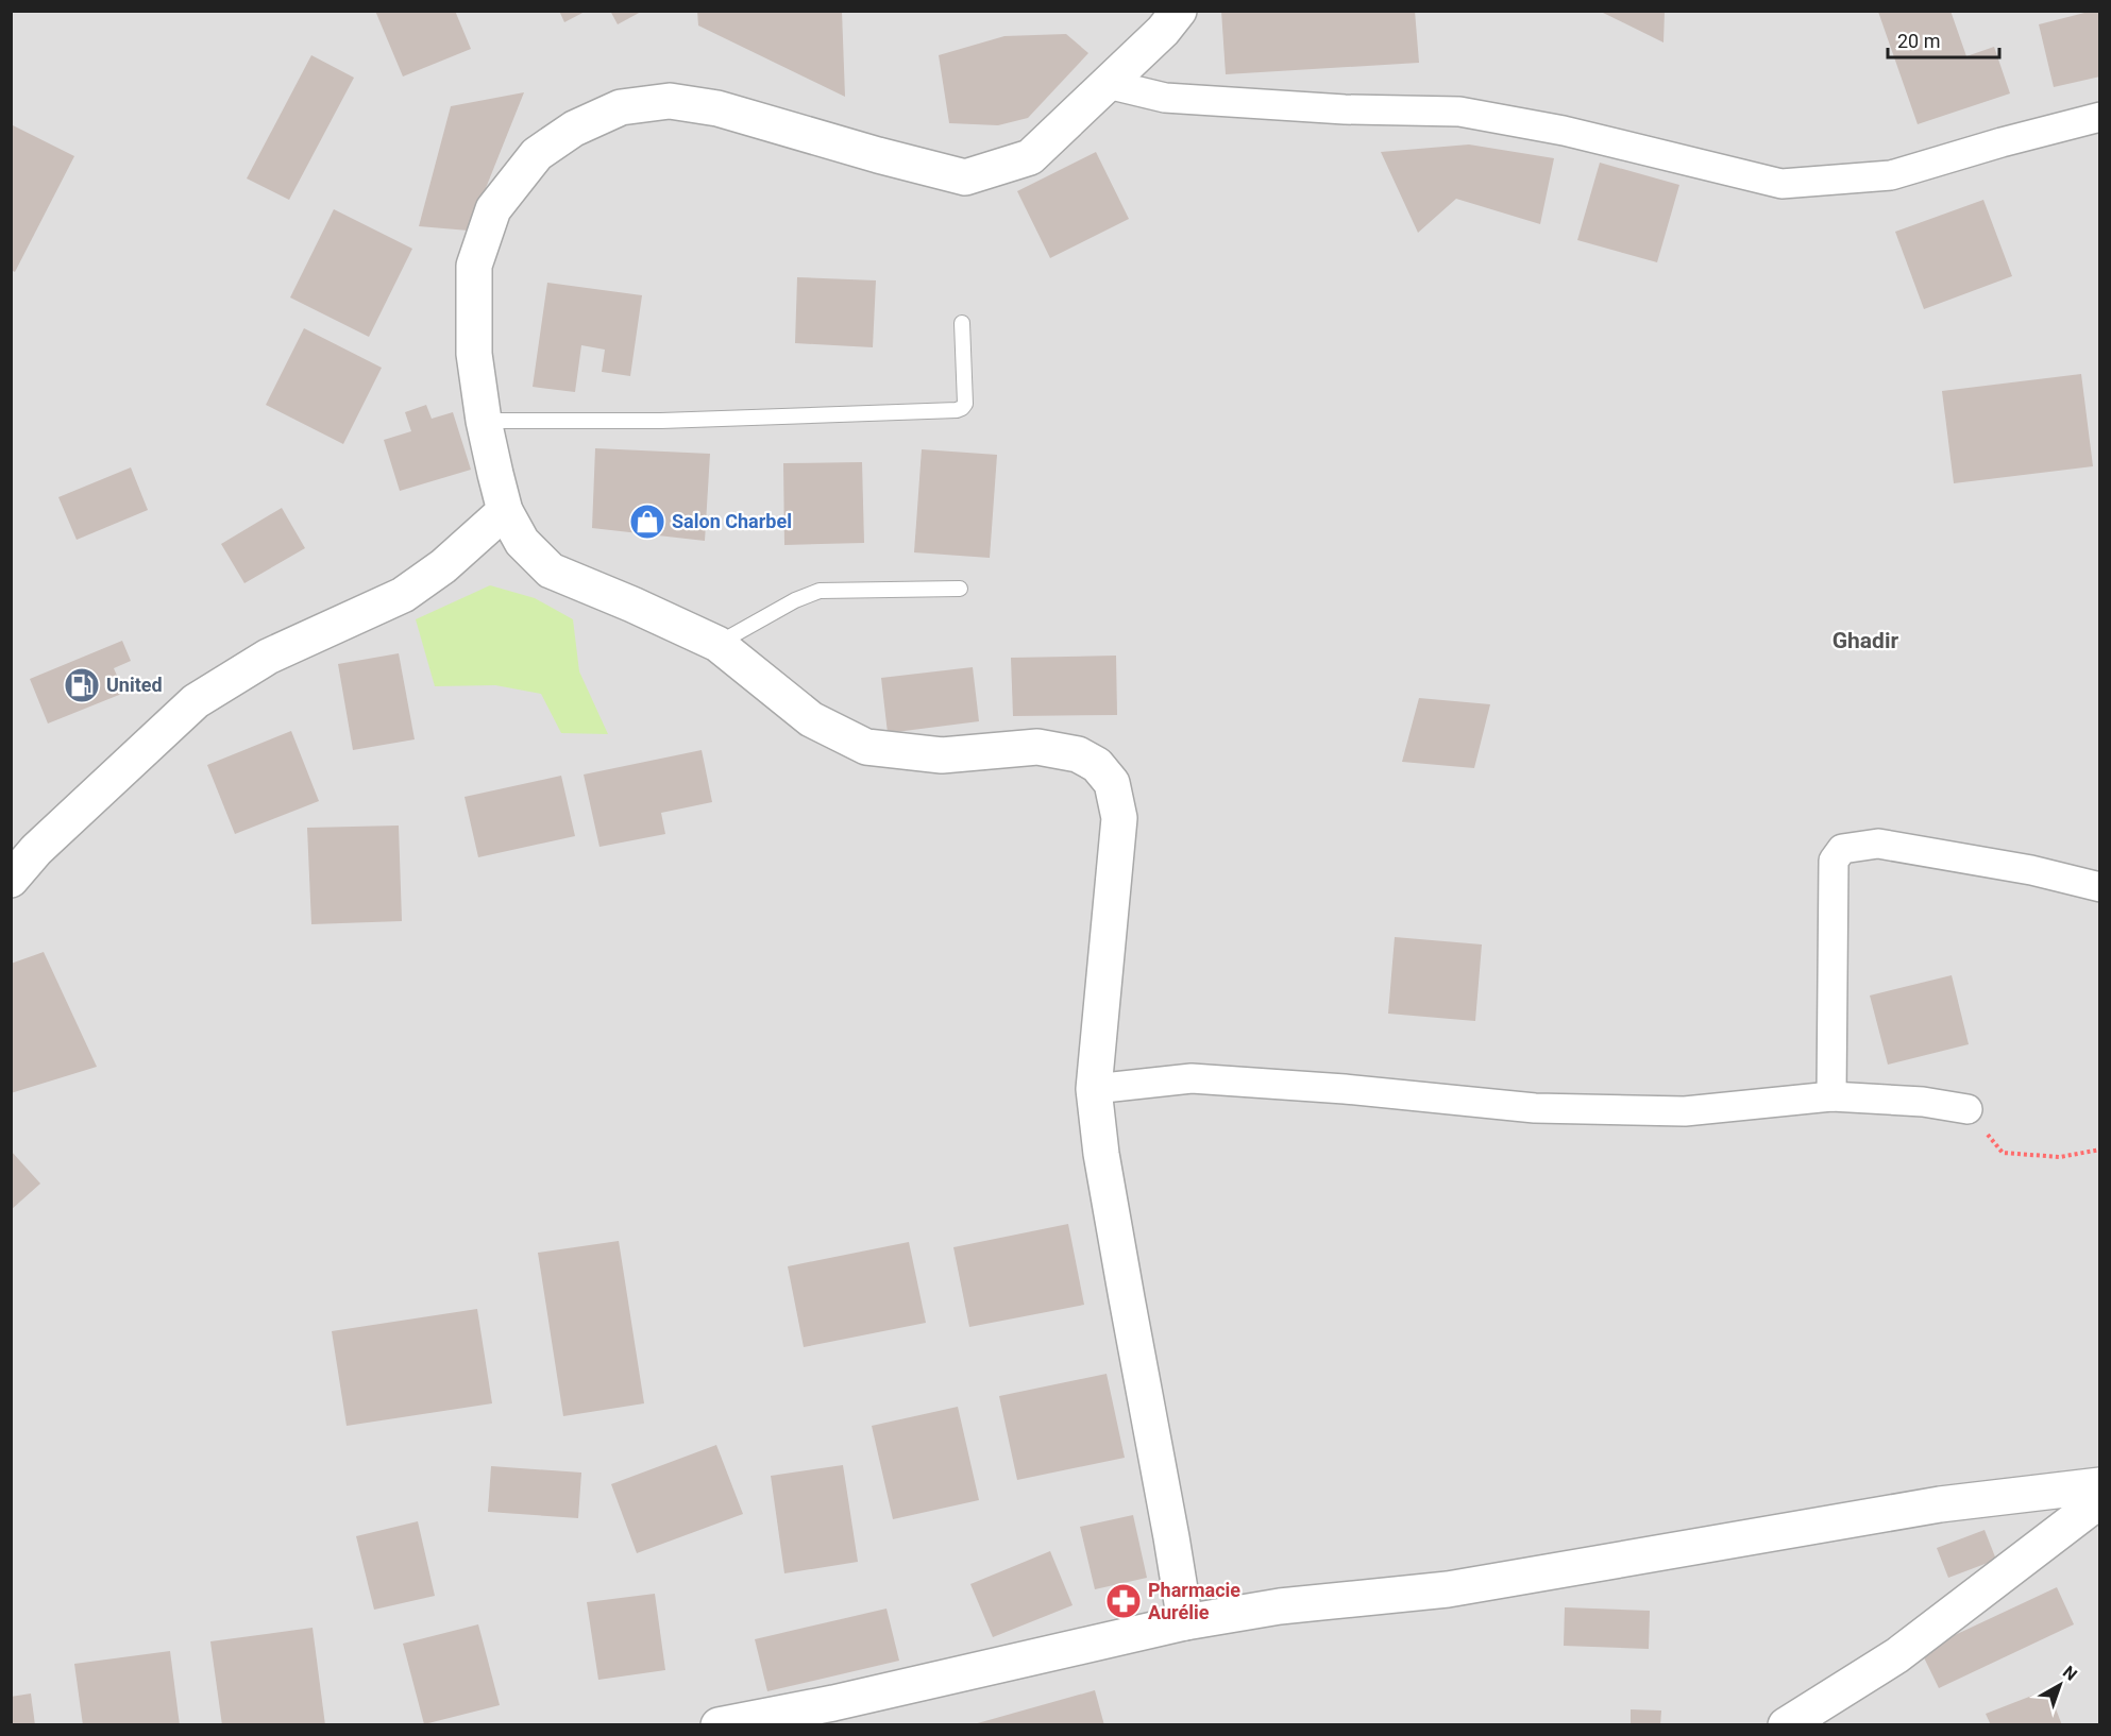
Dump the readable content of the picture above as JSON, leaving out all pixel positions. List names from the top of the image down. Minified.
{"districts":["Ghadir"],"places":{"shop":["Salon Charbel"],"fuel station":["United"],"pharmacy":["Pharmacie Aurélie"]},"scale_bar":"20 m","north":"top right"}
